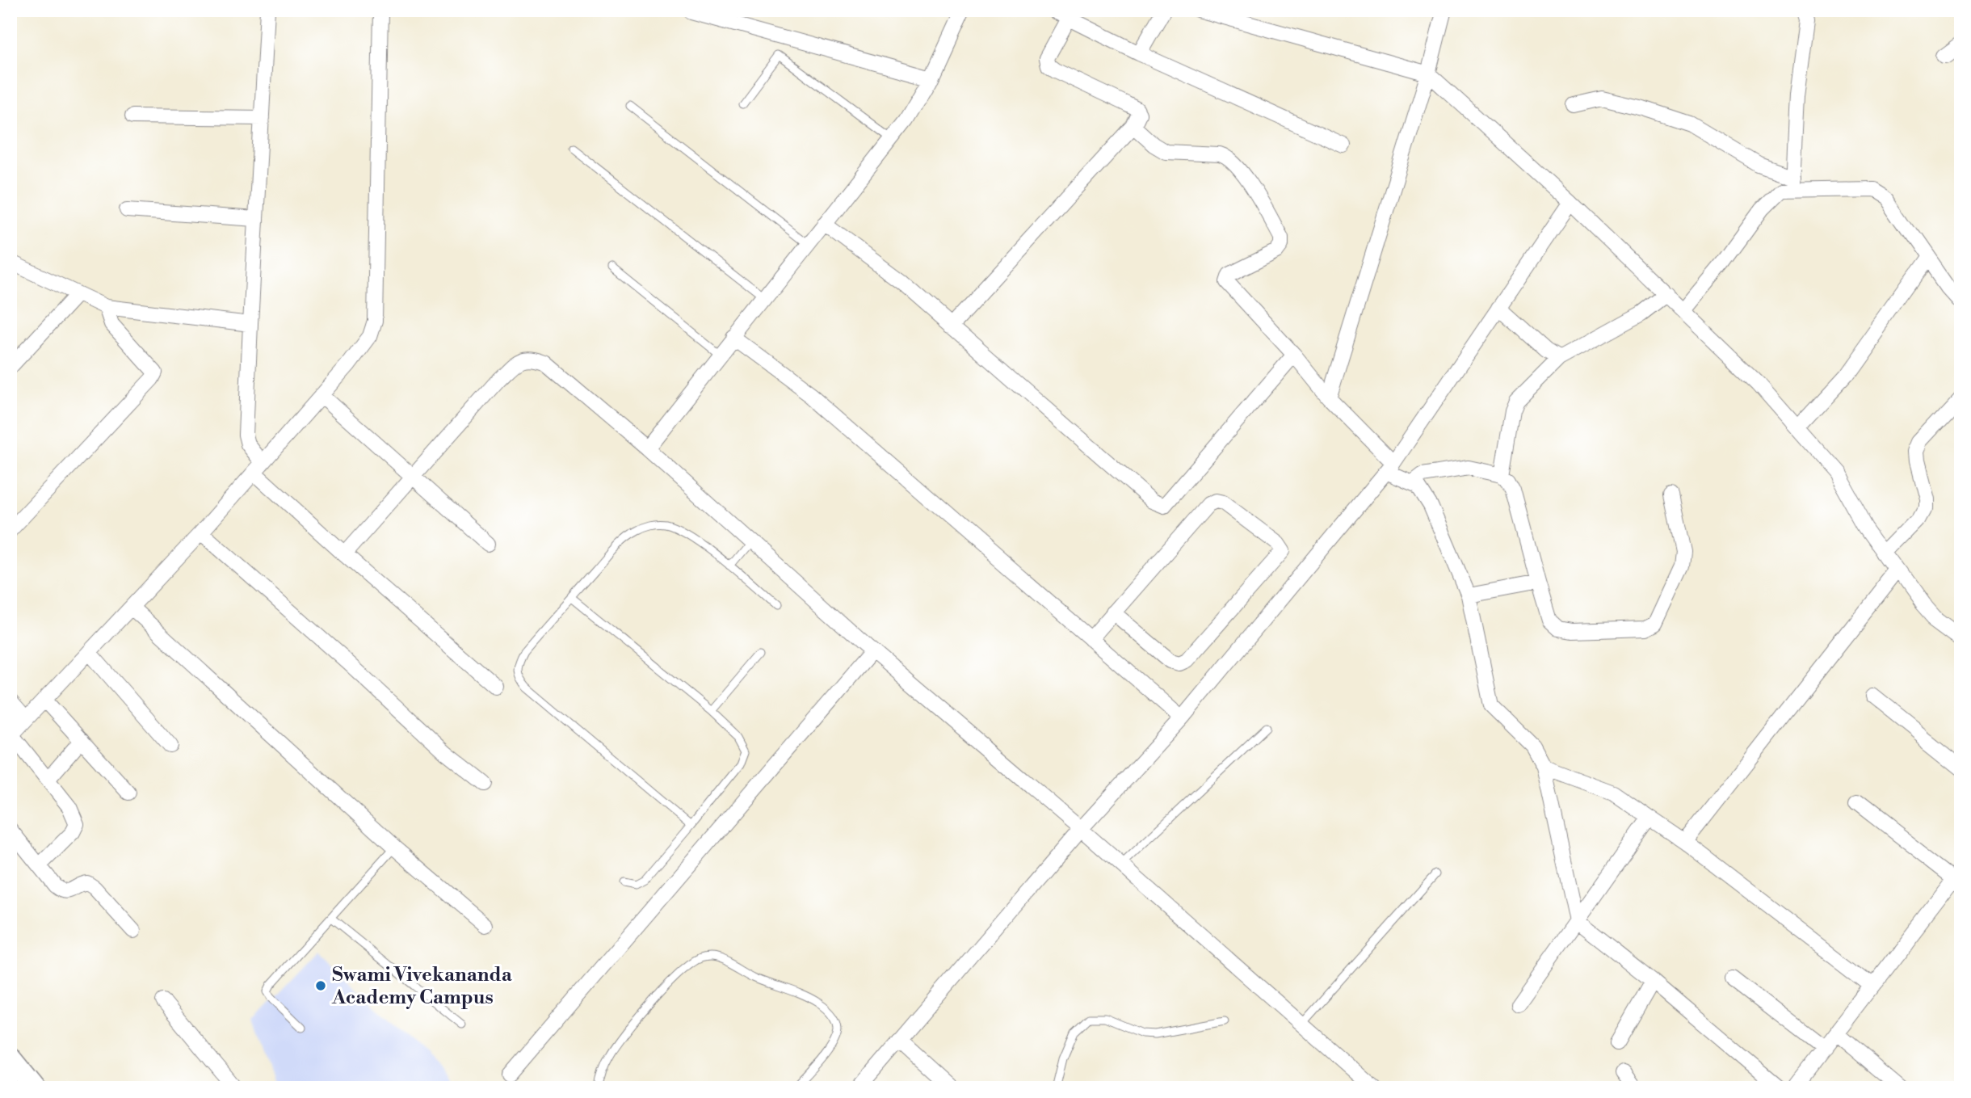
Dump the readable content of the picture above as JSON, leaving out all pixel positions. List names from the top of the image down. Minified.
{"places":["Swami Vivekananda Academy Campus"]}
